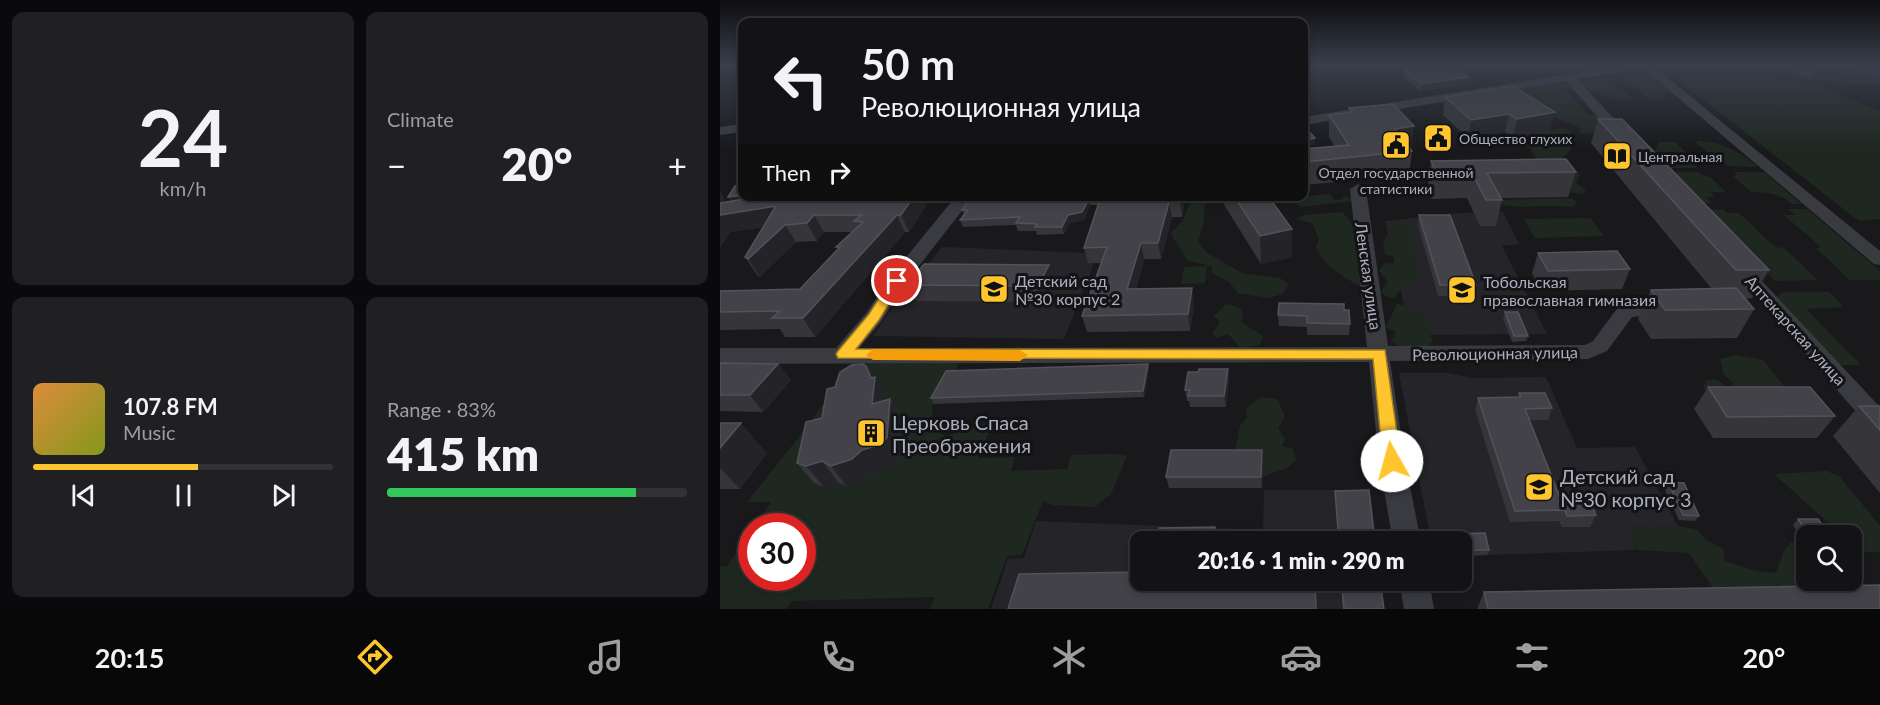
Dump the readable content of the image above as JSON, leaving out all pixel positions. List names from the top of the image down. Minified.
{"streets":{"street":["Ленская улица","Аптекарская улица","Революционная улица"]},"crossings":[["Ленская улица","Революционная улица"]],"places":{"public building":["Общество глухих","Отдел государственной статистики"],"library":["Центральная"],"school or university":["Детский сад №30 корпус 2","Тобольская православная гимназия","Детский сад №30 корпус 3"],"building":["Церковь Спаса Преображения"]},"page":{"tile":[["24","km/h"],"Climate",["Range · 83%","415 km"]],"turn":["50 m","Революционная улица"],"heat":["−","20°","+"],"then":"Then","song":["107.8 FM","Music"],"limit":"30","trip":"20:16 · 1 min · 290 m","tabs":["20:15","20°"]}}
